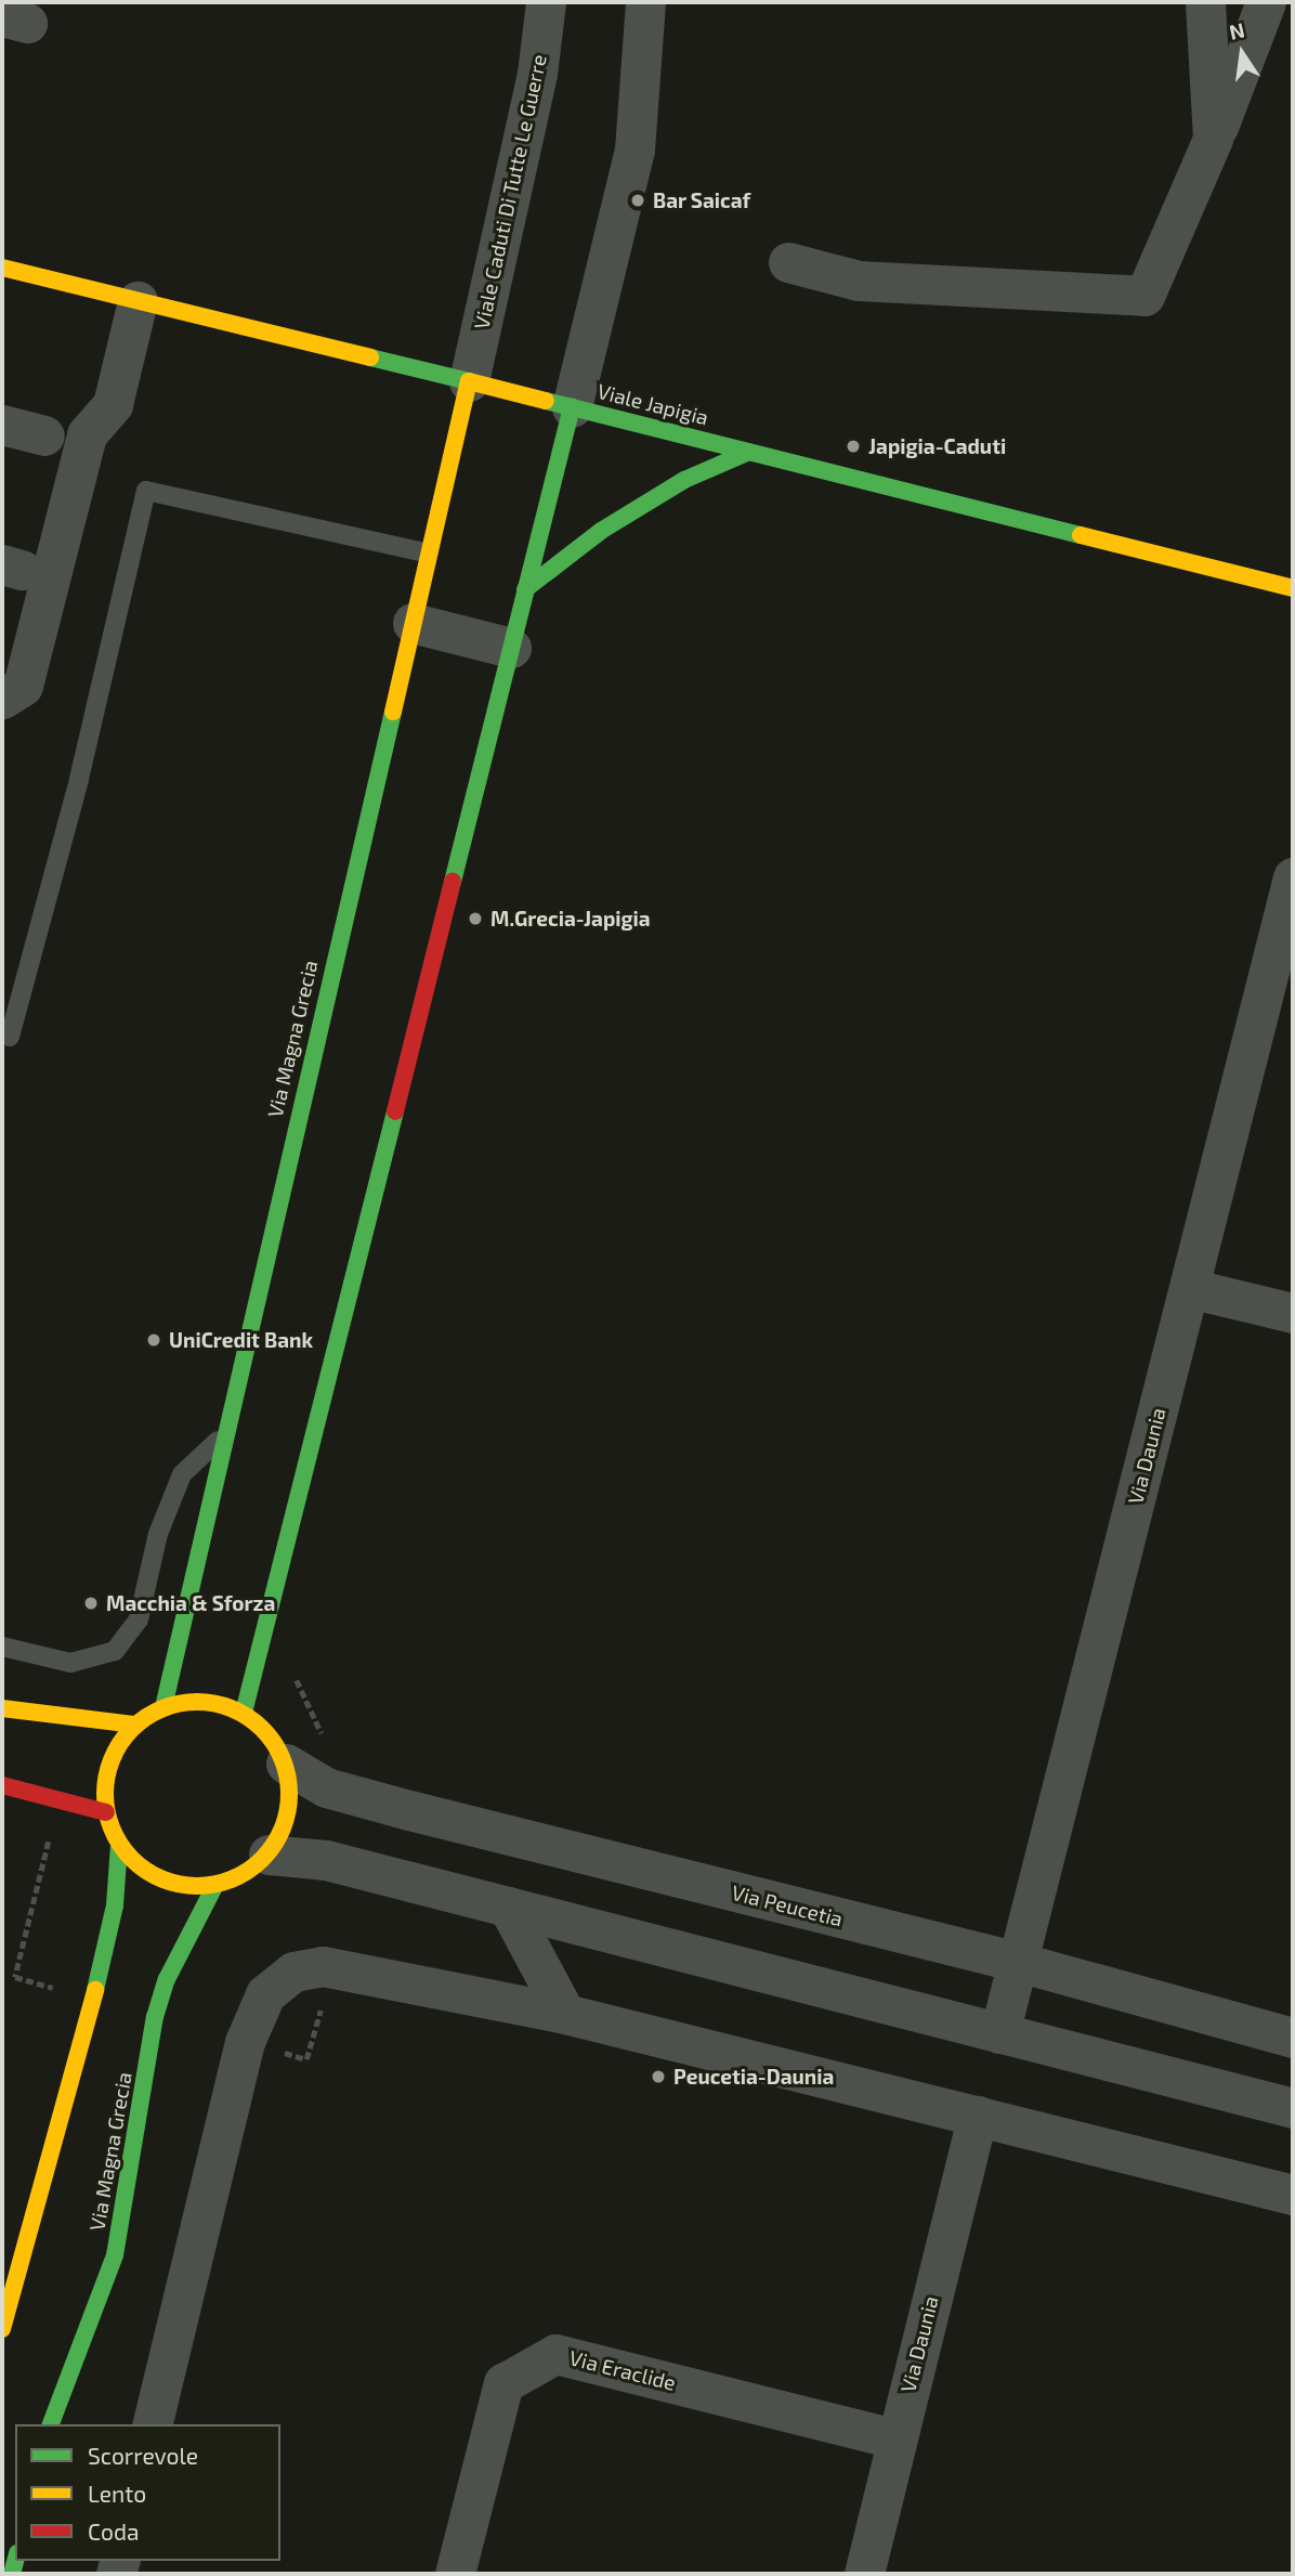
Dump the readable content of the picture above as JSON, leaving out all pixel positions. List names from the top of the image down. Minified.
{"streets":{"main road":["Viale Japigia","Via Magna Grecia"],"street":["Viale Caduti Di Tutte Le Guerre","Via Daunia","Via Peucetia","Via Eraclide"]},"crossings":[["Viale Caduti Di Tutte Le Guerre","Viale Japigia"],["Viale Caduti Di Tutte Le Guerre","Via Magna Grecia"],["Viale Japigia","Via Magna Grecia"],["Via Magna Grecia","Via Peucetia"],["Via Daunia","Via Peucetia"],["Via Daunia","Via Eraclide"]],"places":["Bar Saicaf","Japigia-Caduti","M.Grecia-Japigia","UniCredit Bank","Macchia & Sforza","Peucetia-Daunia"],"legend":["Scorrevole","Lento","Coda"],"north":"top"}
